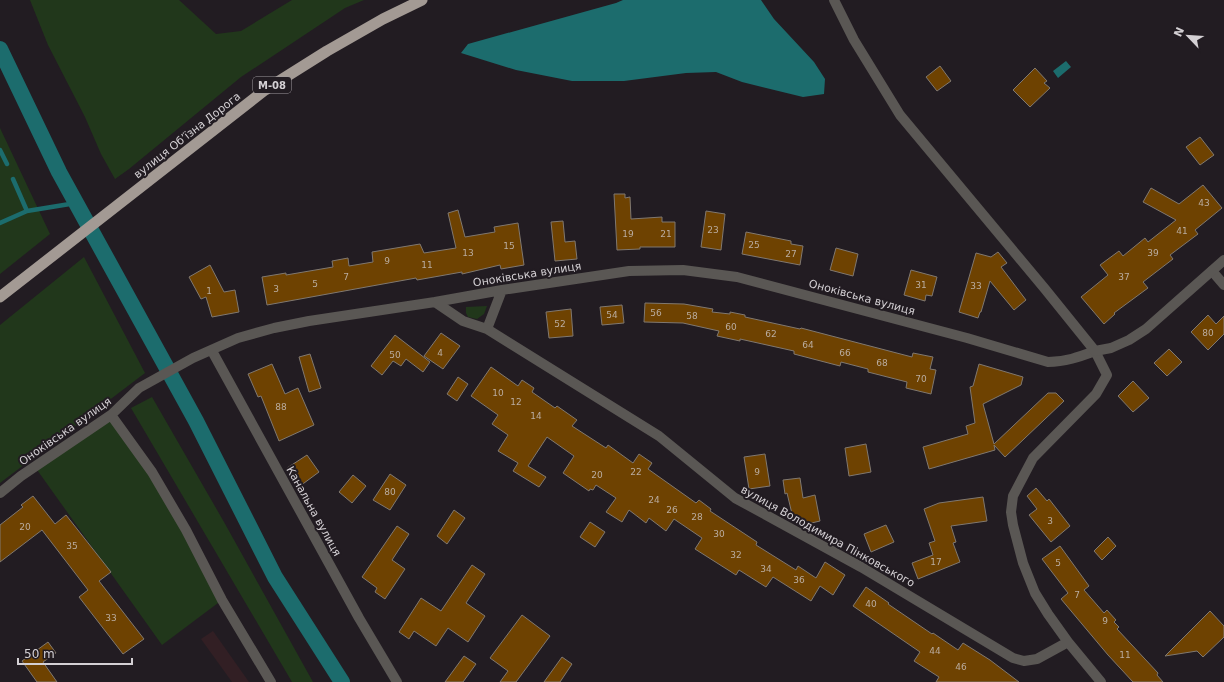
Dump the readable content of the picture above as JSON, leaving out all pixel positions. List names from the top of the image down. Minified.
{"streets":{"highway":["М-08","вулиця Обʼїзна Дорога"],"street":["Оноківська вулиця","Канальна вулиця","вулиця Володимира Пінковського"]},"crossings":[["Оноківська вулиця","Канальна вулиця"],["Оноківська вулиця","вулиця Володимира Пінковського"]],"house_numbers":["43","23","41","19","21","25","15","13","39","27","9","11","7","37","5","31","33","3","1","56","54","58","52","60","80","62","64","4","66","50","68","70","10","12","88","14","22","9","20","80","24","26","28","3","20","30","35","32","17","5","34","36","7","40","33","9","44","11","46"],"scale_bar":"50 m","north":"top left"}
